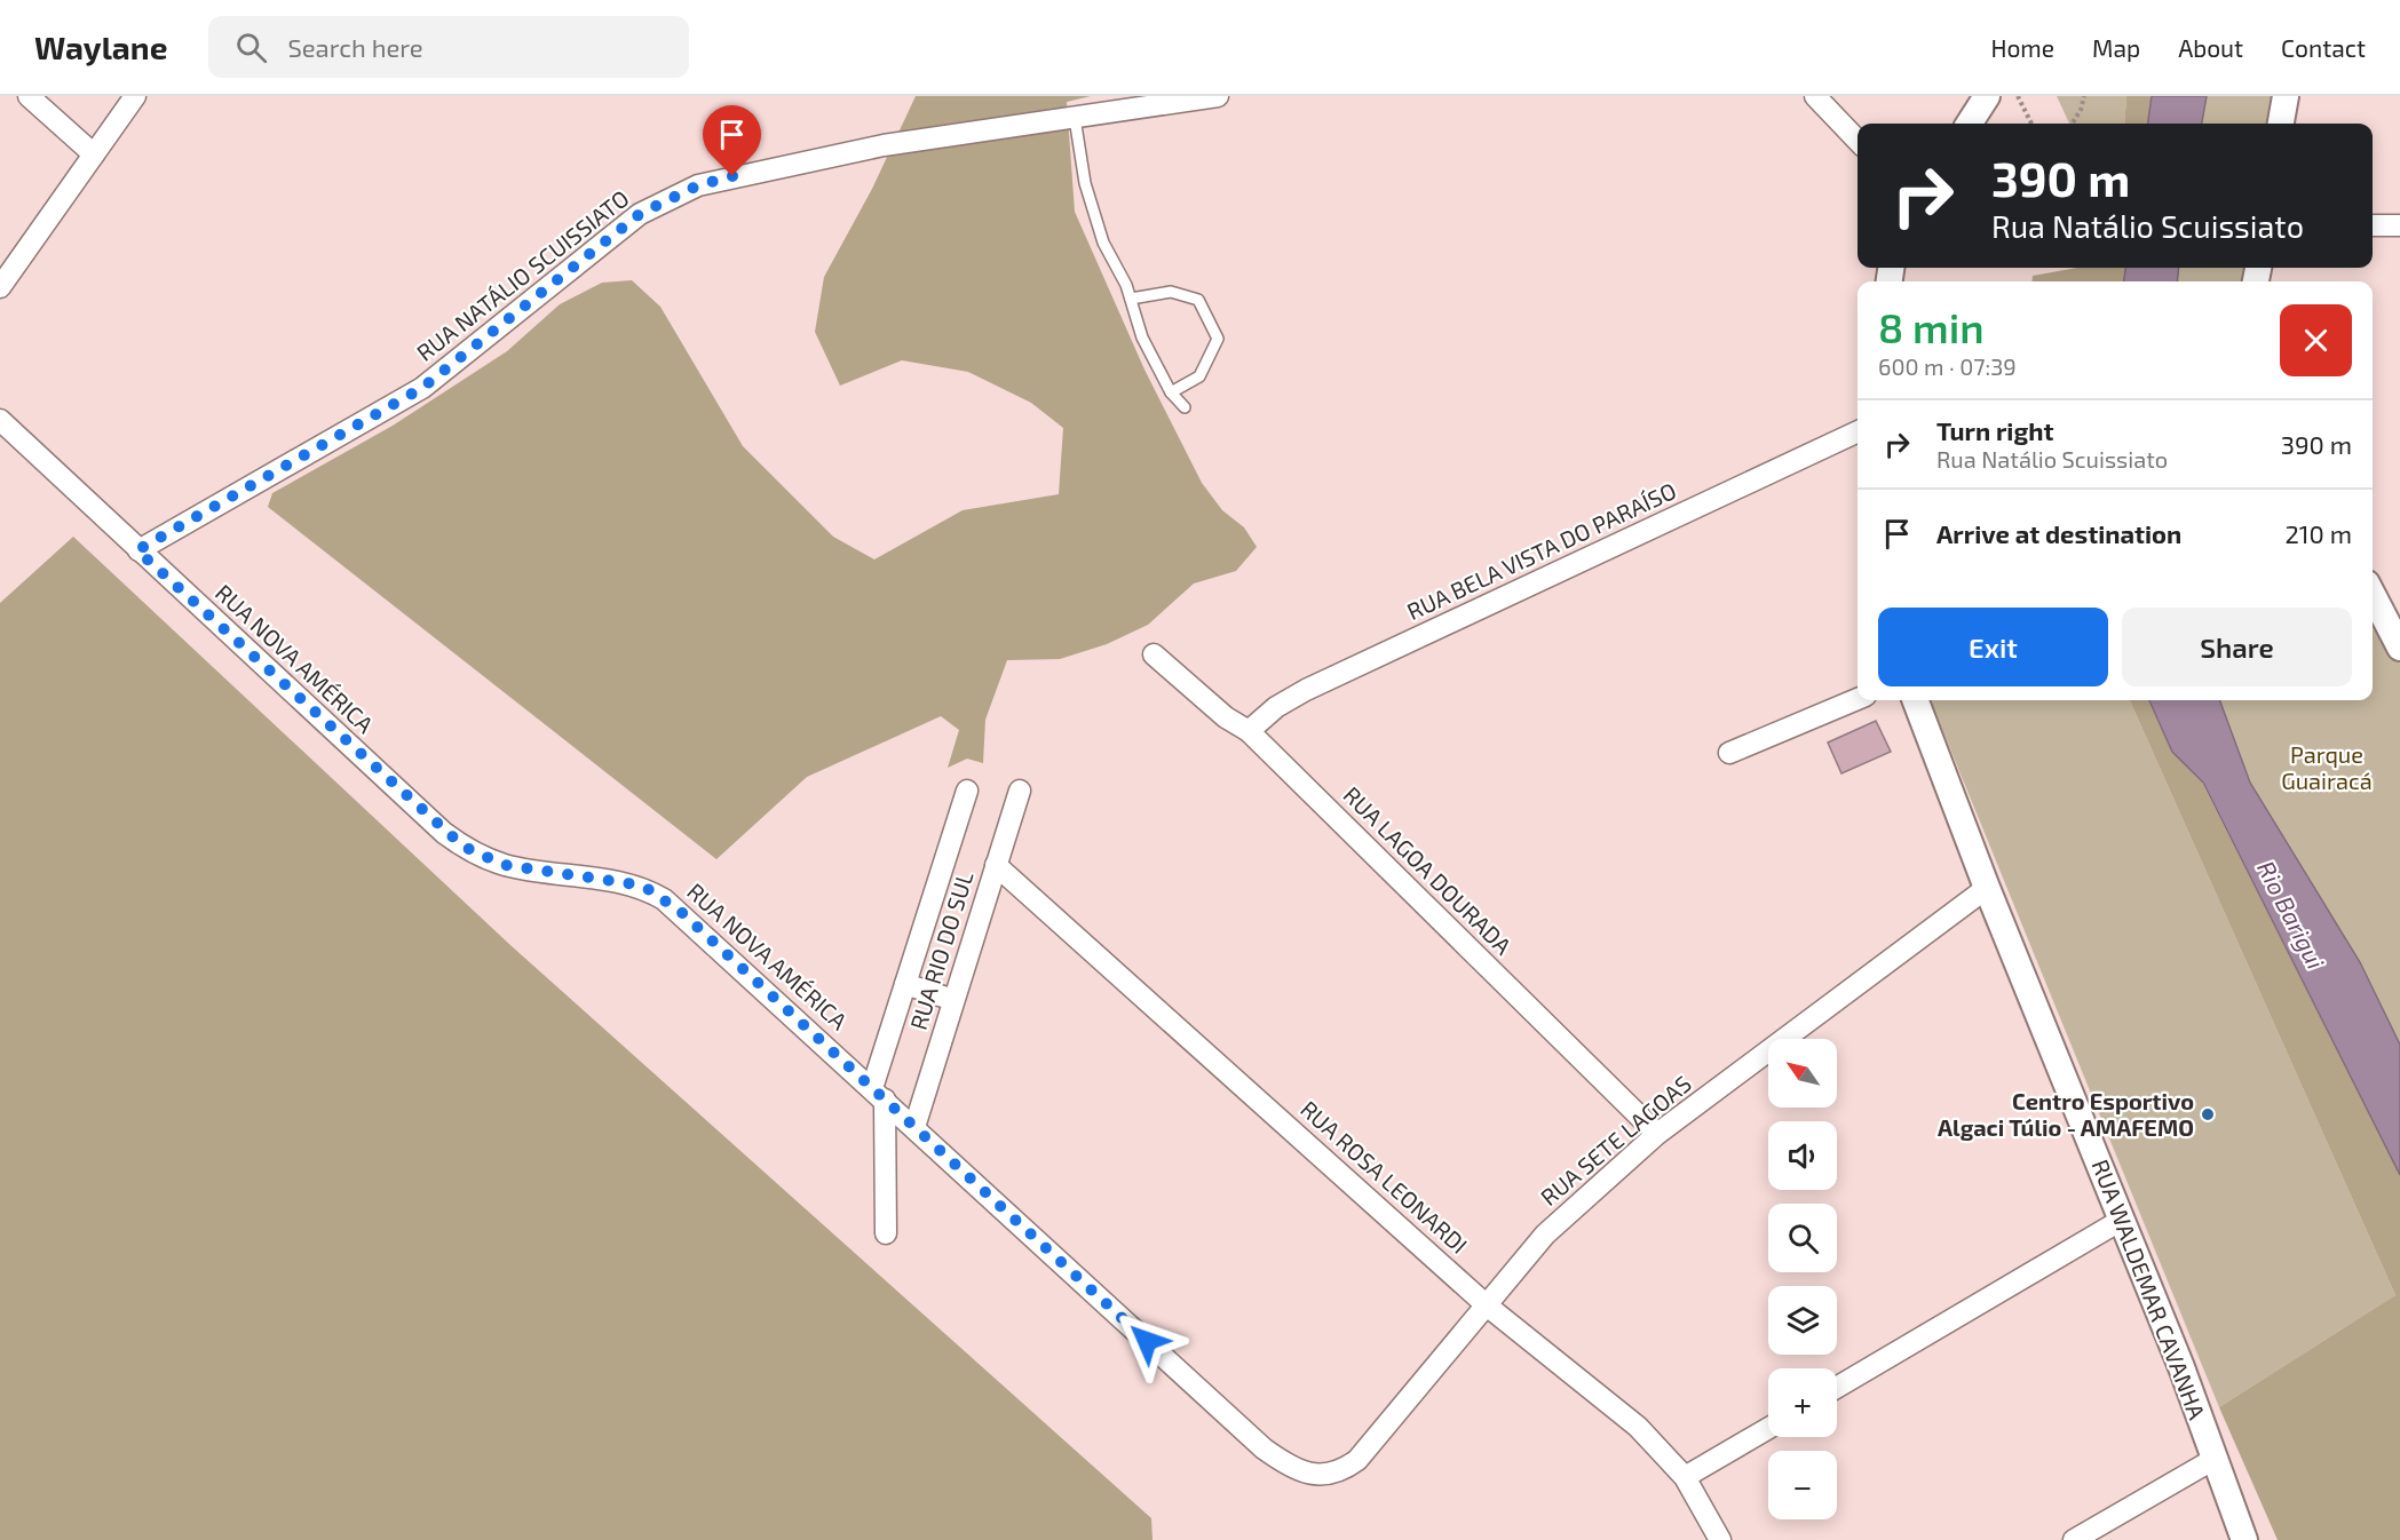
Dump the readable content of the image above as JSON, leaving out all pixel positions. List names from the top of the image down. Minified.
{"streets":{"street":["RUA NATÁLIO SCUISSIATO","RUA BELA VISTA DO PARAÍSO","RUA NOVA AMÉRICA","RUA LAGOA DOURADA","RUA RIO DO SUL","RUA SETE LAGOAS","RUA ROSA LEONARDI","RUA WALDEMAR CAVANHA"]},"crossings":[["RUA NATÁLIO SCUISSIATO","RUA NOVA AMÉRICA"],["RUA BELA VISTA DO PARAÍSO","RUA LAGOA DOURADA"],["RUA NOVA AMÉRICA","RUA RIO DO SUL"],["RUA NOVA AMÉRICA","RUA SETE LAGOAS"],["RUA LAGOA DOURADA","RUA SETE LAGOAS"],["RUA RIO DO SUL","RUA ROSA LEONARDI"],["RUA SETE LAGOAS","RUA ROSA LEONARDI"],["RUA SETE LAGOAS","RUA WALDEMAR CAVANHA"]],"water":["Rio Barigui"],"parks":["Parque Guairacá"],"places":["Centro Esportivo Algaci Túlio - AMAFEMO"],"north":"top left","page":{"header":"Waylane","search":"Search here","nav":["Home","Map","About","Contact"],"turn":["390 m","Rua Natálio Scuissiato"],"heading":["8 min","600 m · 07:39"],"list":[{"name":"Turn right","note":"Rua Natálio Scuissiato","value":"390 m"},{"name":"Arrive at destination","value":"210 m"}],"buttons":["Exit","Share"],"map_buttons":["+","−"]}}
